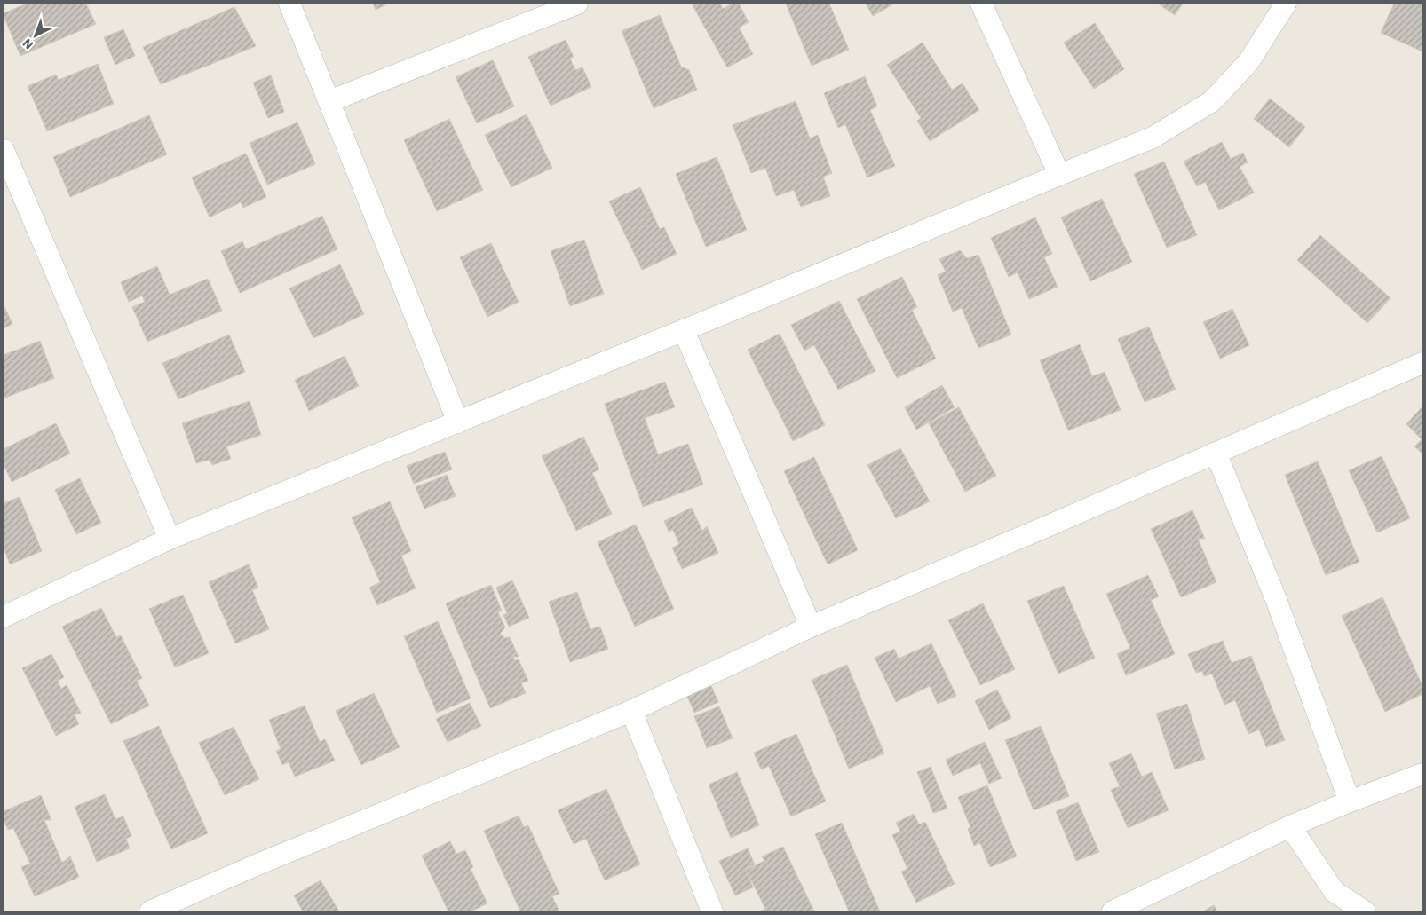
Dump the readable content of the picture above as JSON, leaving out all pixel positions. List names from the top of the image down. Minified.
{"north":"bottom left"}
